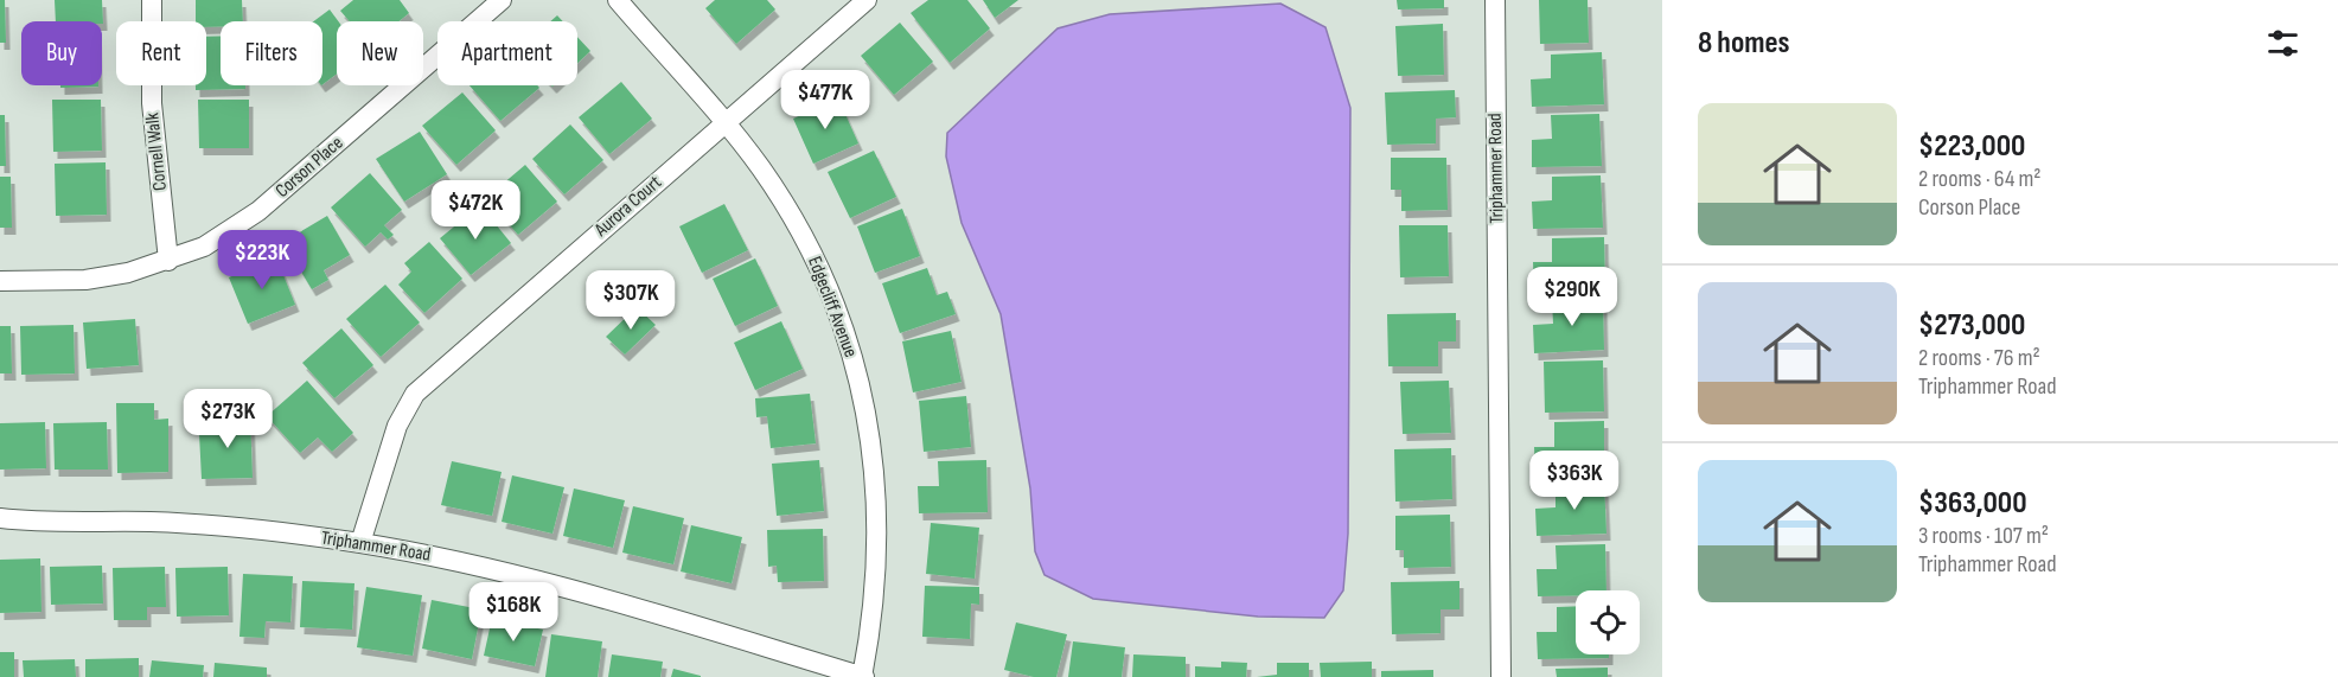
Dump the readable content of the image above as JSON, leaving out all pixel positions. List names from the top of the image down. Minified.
{"streets":{"street":["Cornell Walk","Corson Place","Triphammer Road","Aurora Court","Edgecliff Avenue"]},"crossings":[["Cornell Walk","Corson Place"],["Triphammer Road","Aurora Court"],["Triphammer Road","Edgecliff Avenue"],["Aurora Court","Edgecliff Avenue"]],"page":{"heading":"8 homes","chip":["Buy","Rent","Filters","New","Apartment"],"price":["$477K","$472K","$223K","$290K","$307K","$273K","$363K","$168K"],"list":[{"name":"$223,000","note":"2 rooms · 64 m² · Corson Place"},{"name":"$273,000","note":"2 rooms · 76 m² · Triphammer Road"},{"name":"$363,000","note":"3 rooms · 107 m² · Triphammer Road"}]}}
